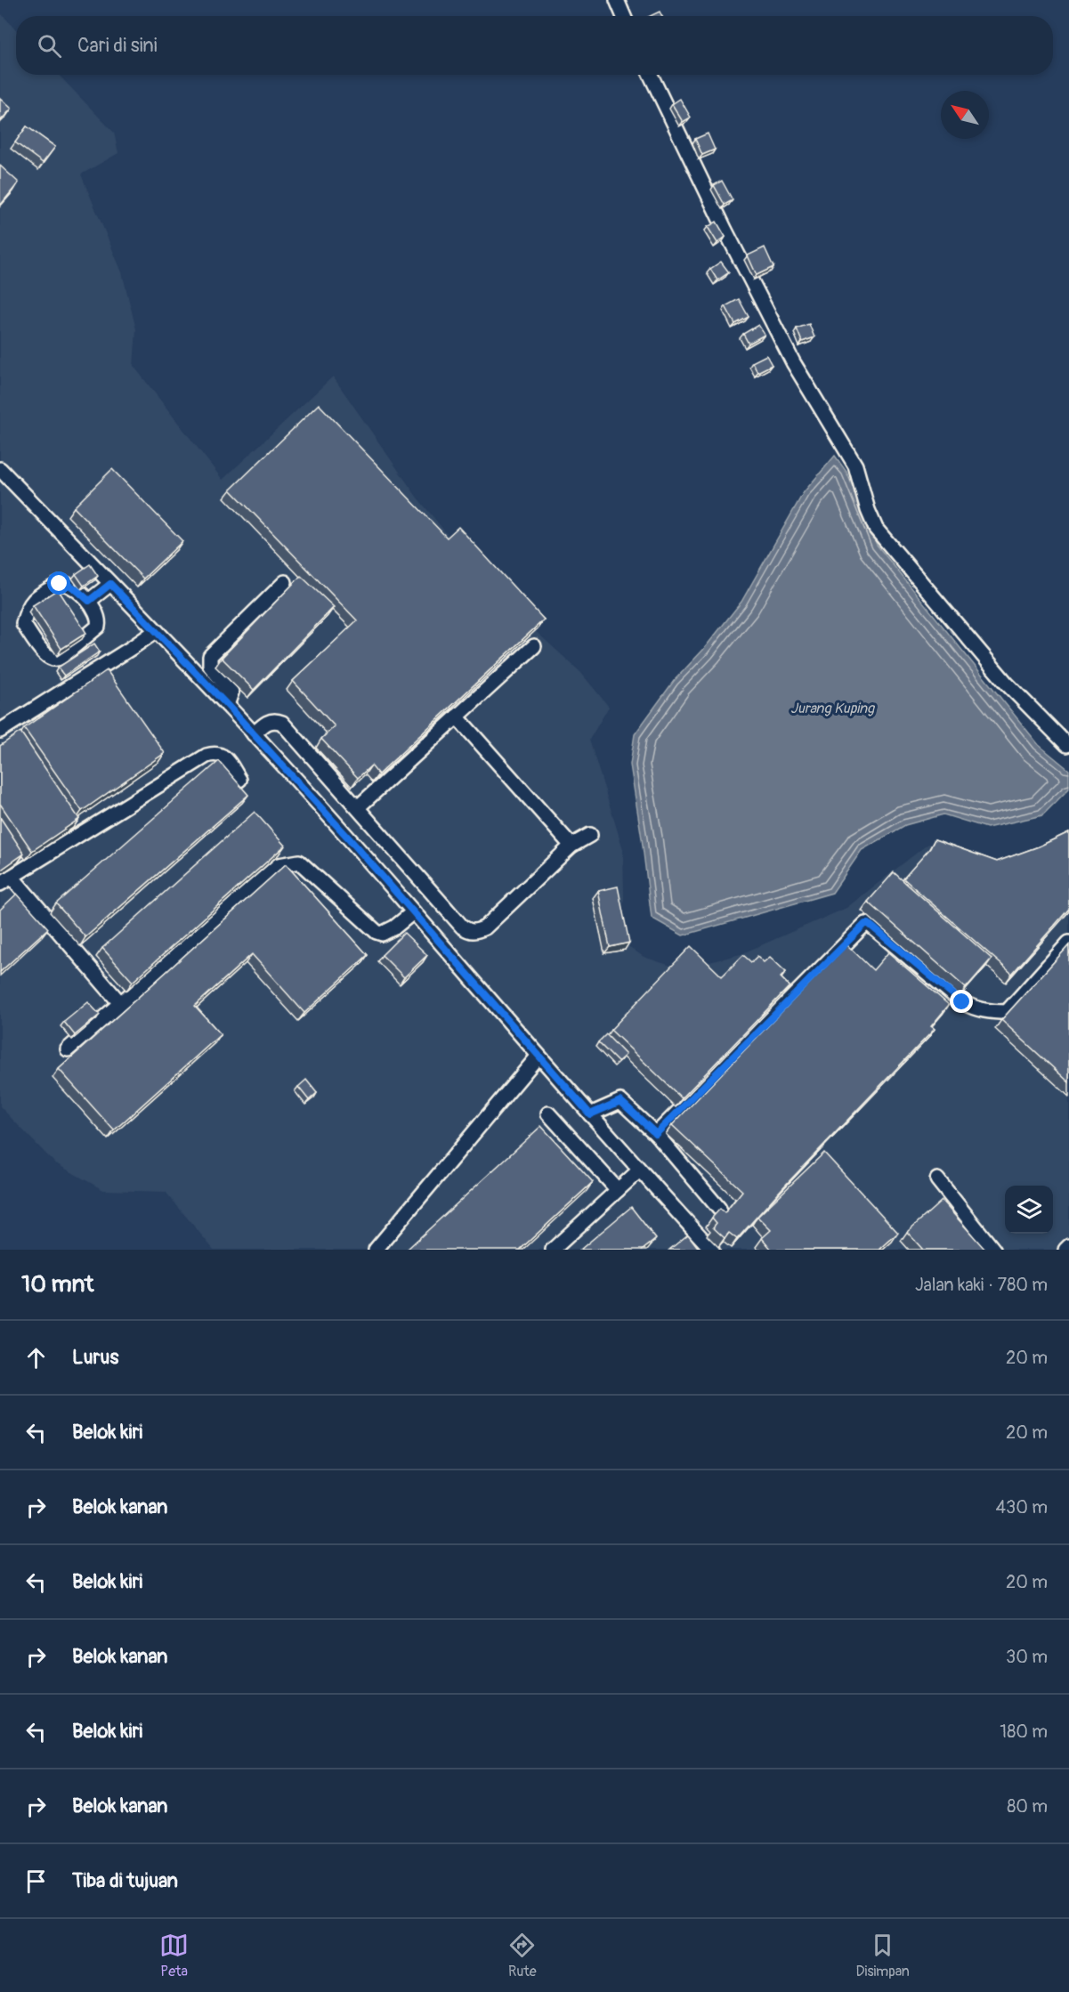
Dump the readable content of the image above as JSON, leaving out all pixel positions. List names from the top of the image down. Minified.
{"water":["Jurang Kuping"],"north":"top left","page":{"search":"Cari di sini","heading":["10 mnt","Jalan kaki · 780 m"],"list":[["Lurus","20 m"],["Belok kiri","20 m"],["Belok kanan","430 m"],["Belok kiri","20 m"],["Belok kanan","30 m"],["Belok kiri","180 m"],["Belok kanan","80 m"],"Tiba di tujuan"],"nav":["Peta","Rute","Disimpan"]}}
